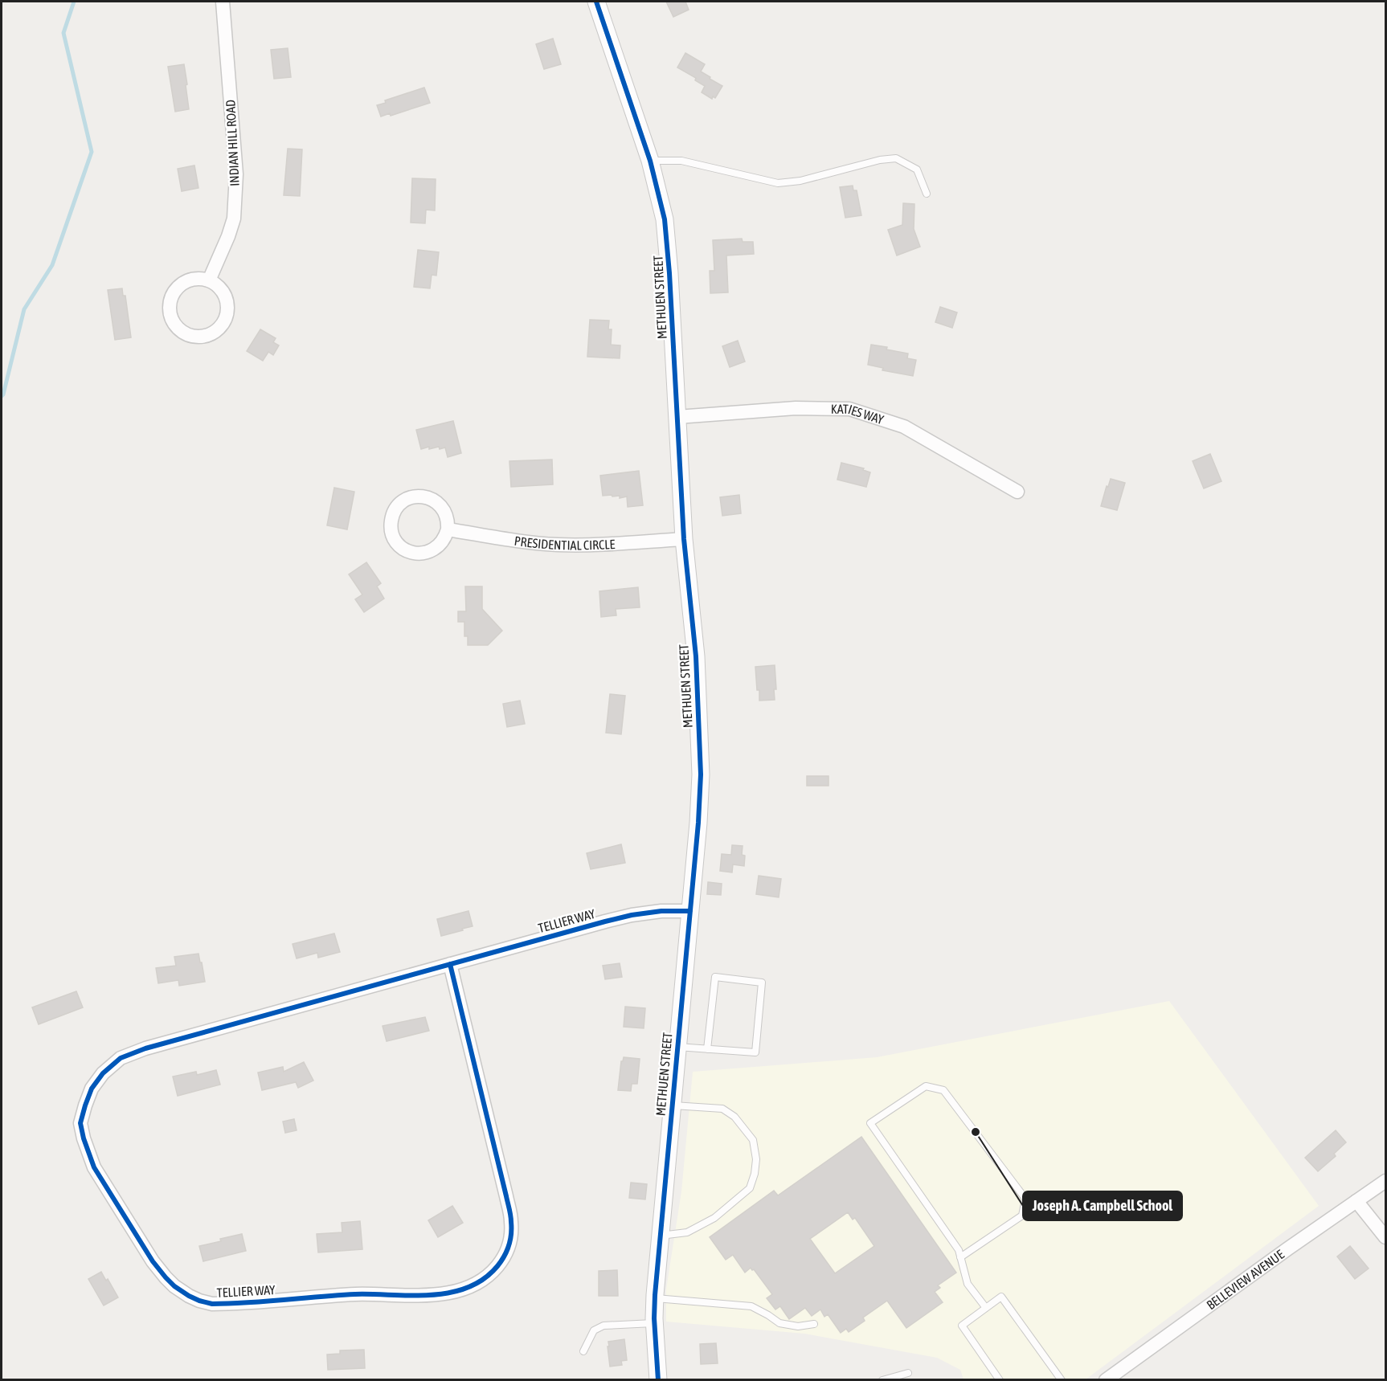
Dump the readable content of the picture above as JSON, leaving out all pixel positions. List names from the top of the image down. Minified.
{"streets":{"street":["INDIAN HILL ROAD","METHUEN STREET","KATIES WAY","PRESIDENTIAL CIRCLE","TELLIER WAY","BELLEVIEW AVENUE"]},"crossings":[["METHUEN STREET","KATIES WAY"],["METHUEN STREET","PRESIDENTIAL CIRCLE"],["METHUEN STREET","TELLIER WAY"]],"places":["Joseph A. Campbell School"]}
